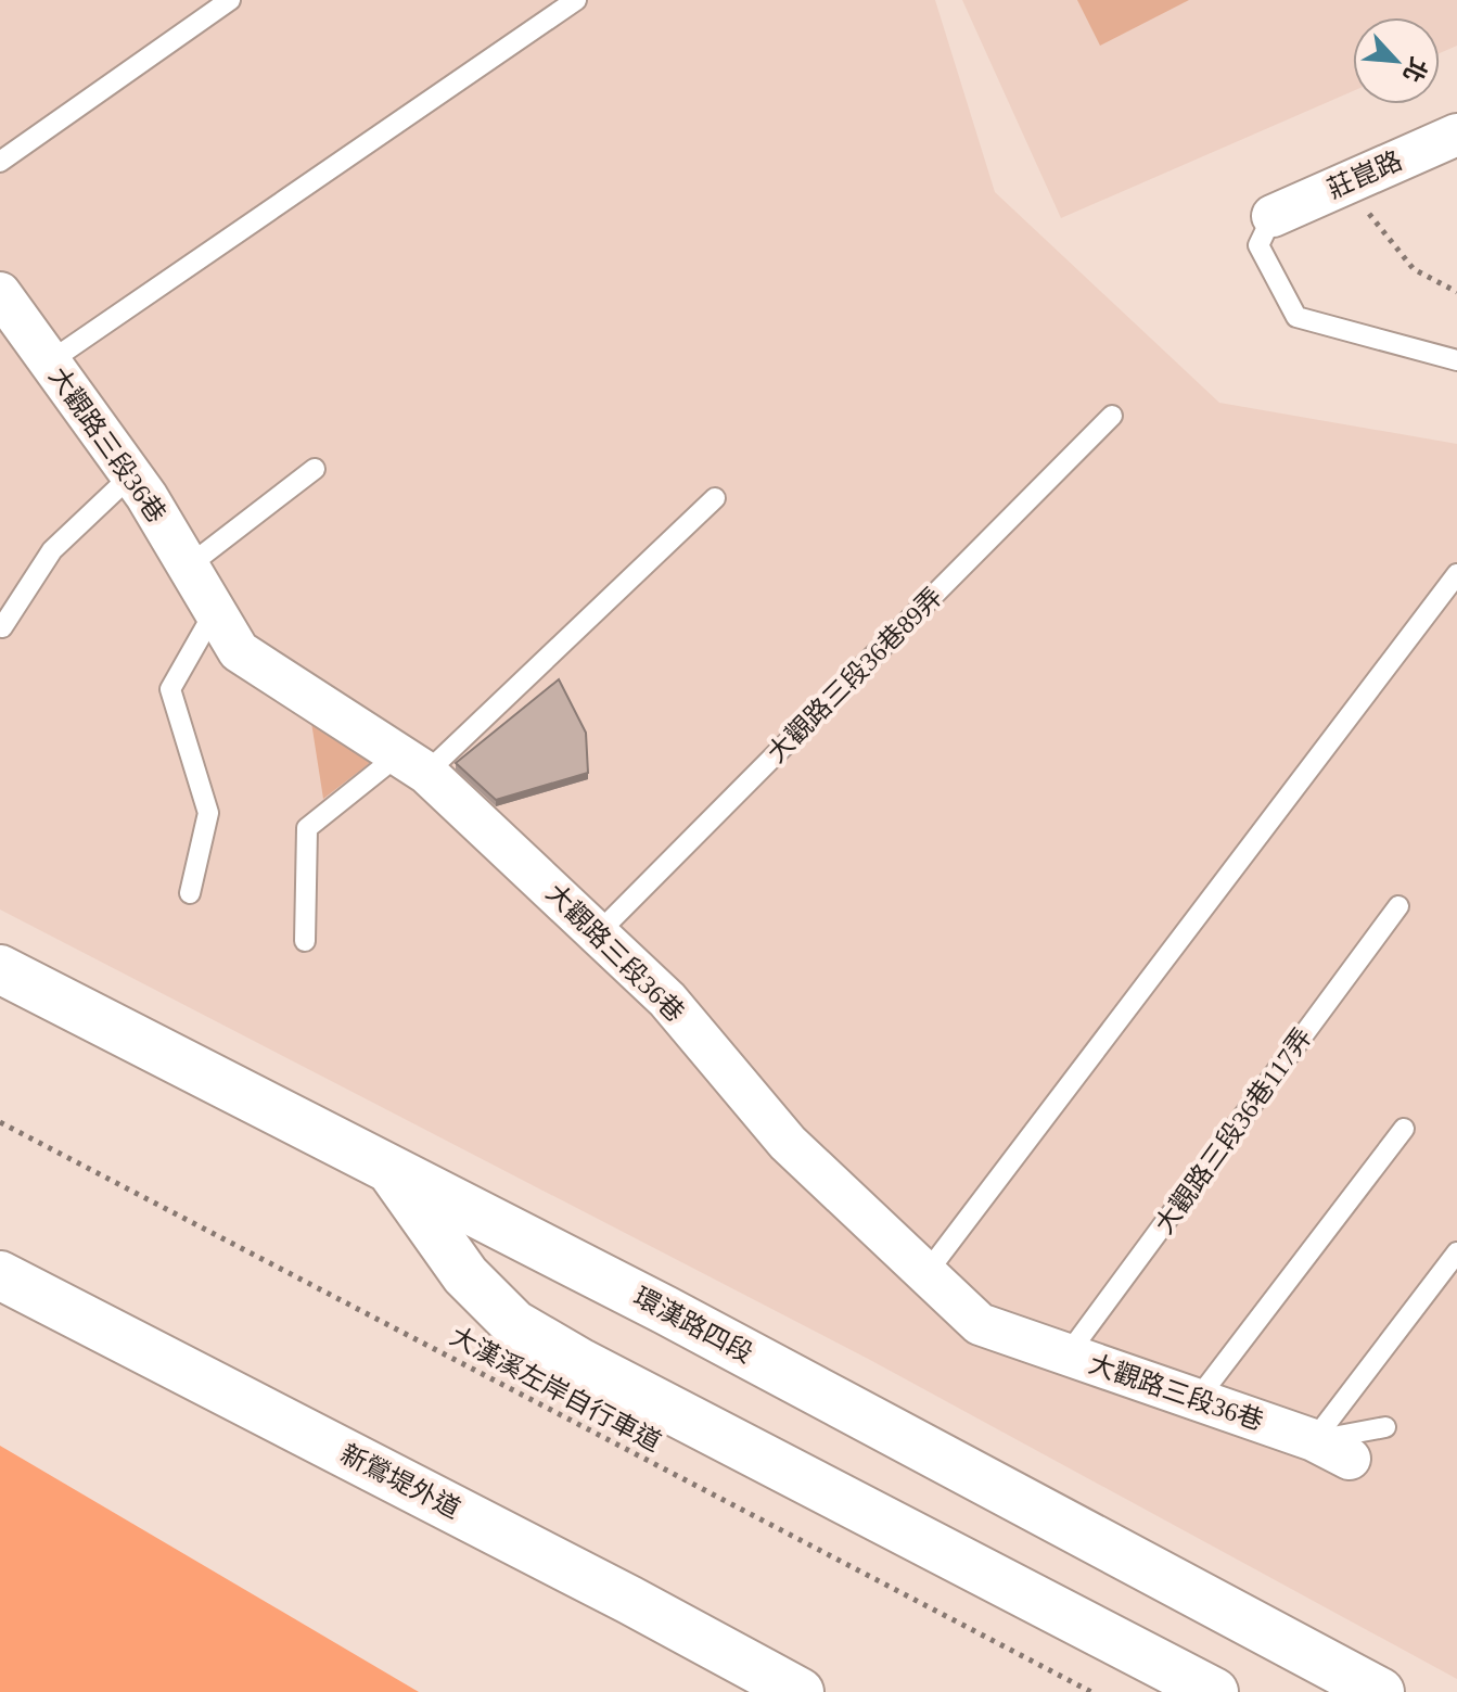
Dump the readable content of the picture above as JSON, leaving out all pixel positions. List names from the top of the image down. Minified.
{"streets":{"street":["莊崑路","大觀路三段36巷","環漢路四段","新鶯堤外道"],"lane":["大觀路三段36巷89弄","大觀路三段36巷117弄"],"path":["大漢溪左岸自行車道"]},"crossings":[["大觀路三段36巷","大觀路三段36巷89弄"],["大觀路三段36巷","大觀路三段36巷117弄"]],"north":"bottom right"}
